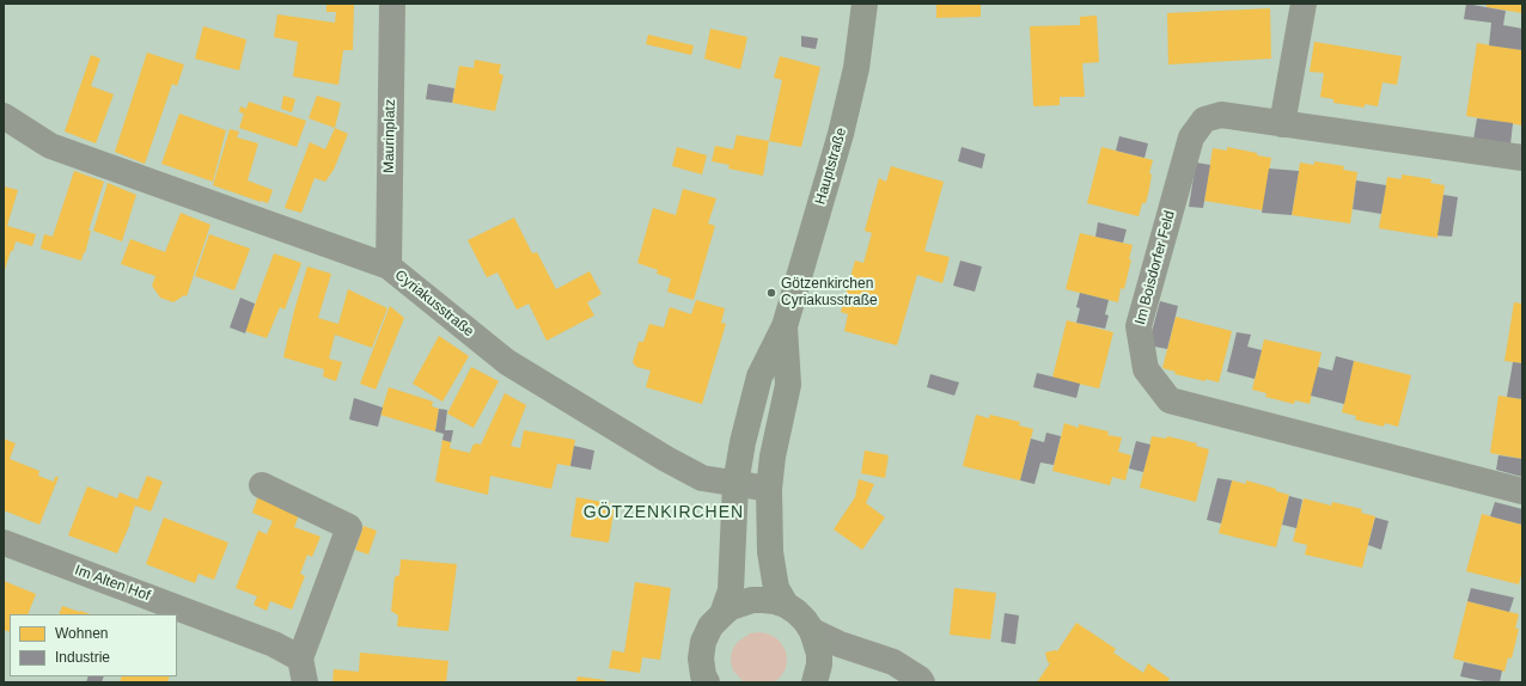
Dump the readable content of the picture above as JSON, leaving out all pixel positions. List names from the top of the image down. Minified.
{"streets":{"main road":["Hauptstraße"],"street":["Maurinplatz","Im Boisdorfer Feld","Cyriakusstraße","Im Alten Hof"]},"crossings":[["Maurinplatz","Cyriakusstraße"],["Hauptstraße","Cyriakusstraße"]],"districts":["GÖTZENKIRCHEN"],"places":["Götzenkirchen Cyriakusstraße"],"legend":["Wohnen","Industrie"]}
